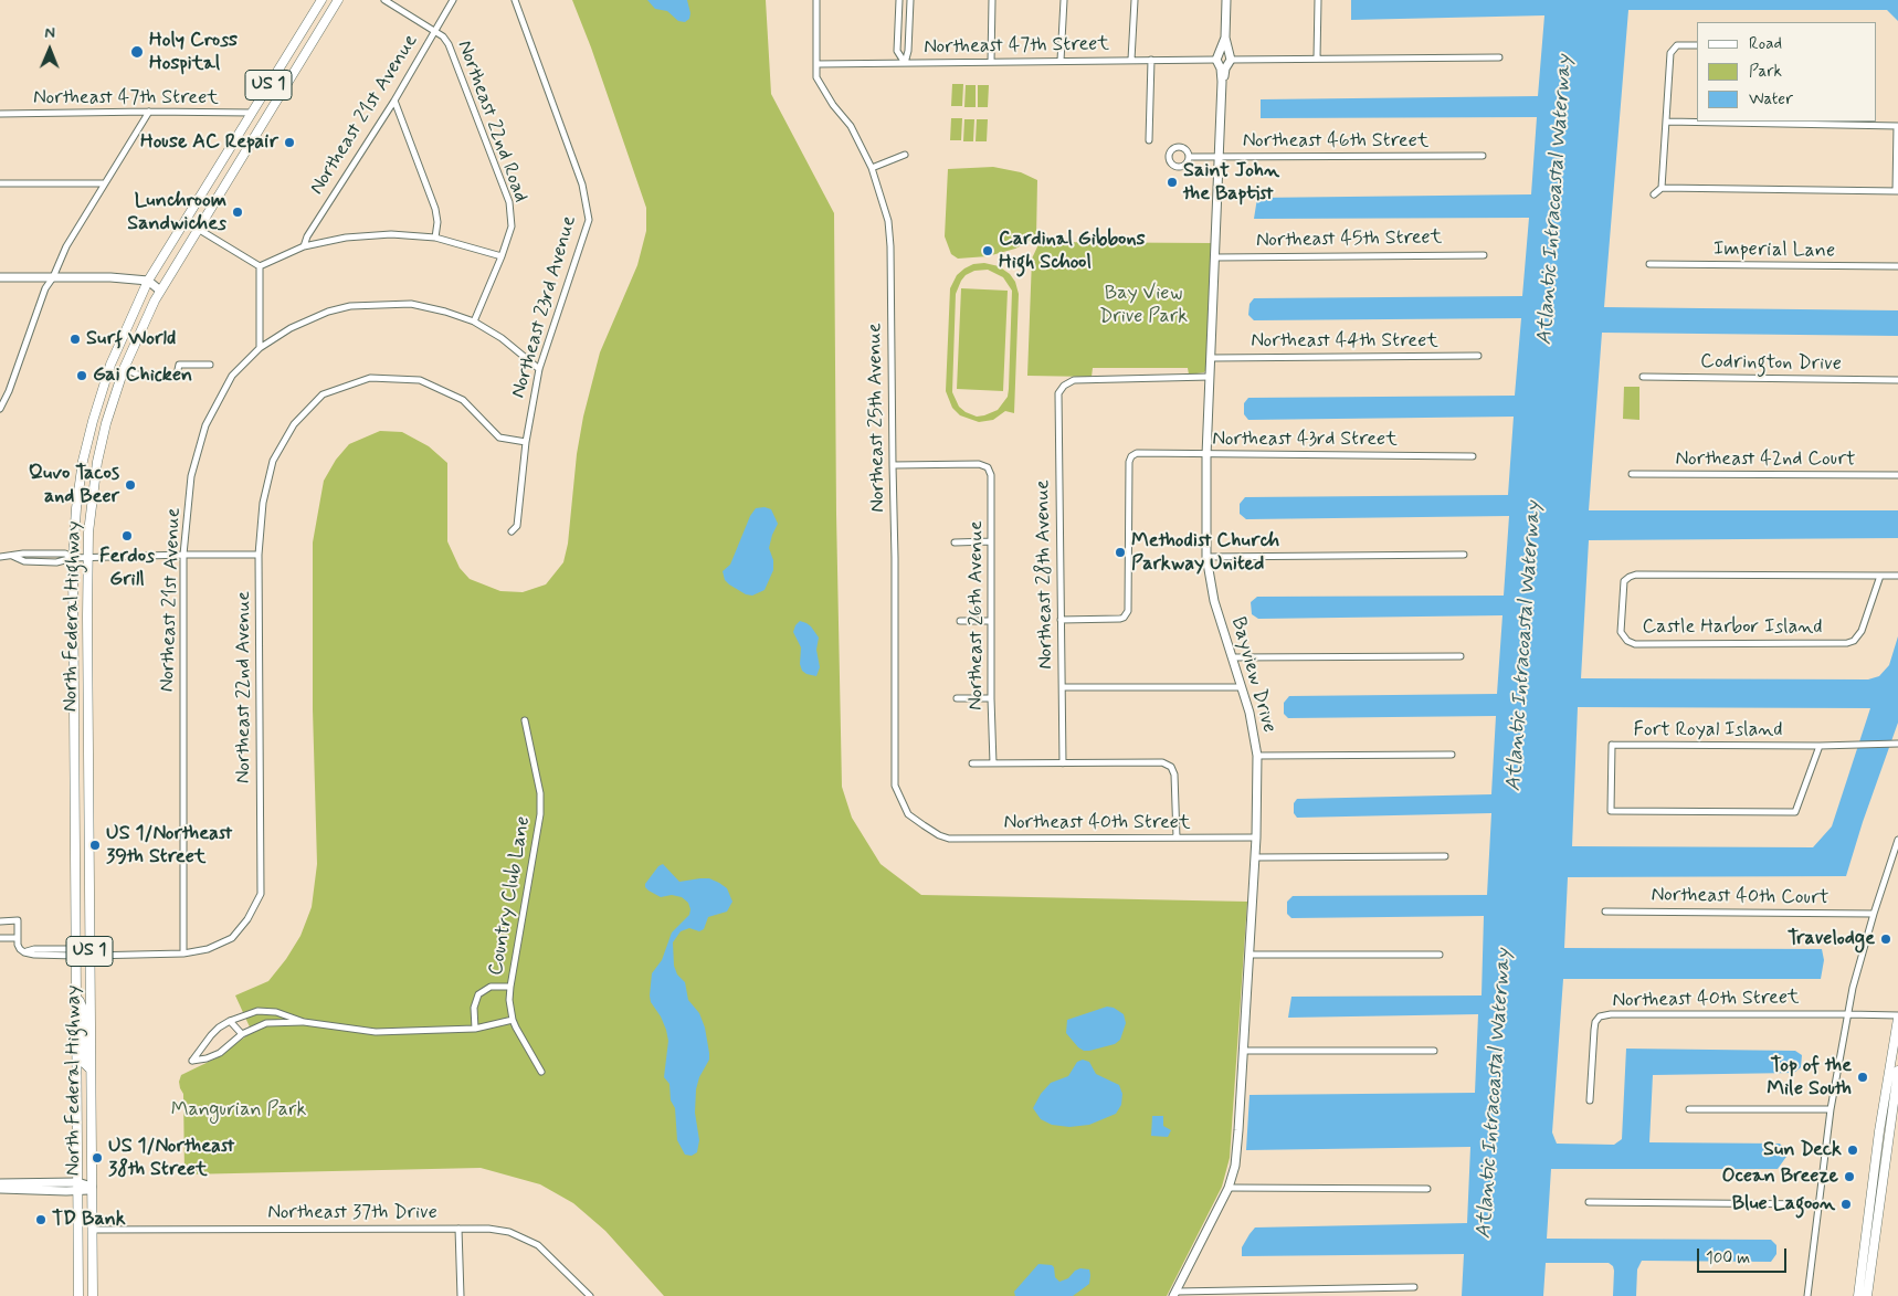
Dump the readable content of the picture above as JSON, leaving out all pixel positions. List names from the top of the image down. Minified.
{"streets":{"main road":["US 1","North Federal Highway"],"street":["Northeast 47th Street","Northeast 21st Avenue","Northeast 22nd Road","Northeast 46th Street","Northeast 45th Street","Imperial Lane","Northeast 23rd Avenue","Northeast 44th Street","Codrington Drive","Northeast 25th Avenue","Northeast 43rd Street","Northeast 42nd Court","Northeast 28th Avenue","Northeast 26th Avenue","Castle Harbor Island","Bayview Drive","Northeast 22nd Avenue","Fort Royal Island","Northeast 40th Street","Country Club Lane","Northeast 40th Court","Northeast 37th Drive"]},"crossings":[["Northeast 47th Street","Northeast 25th Avenue"],["Northeast 47th Street","North Federal Highway"],["Northeast 47th Street","Bayview Drive"],["Northeast 21st Avenue","Northeast 22nd Road"],["Northeast 21st Avenue","Northeast 22nd Avenue"],["Northeast 46th Street","Bayview Drive"],["Northeast 45th Street","Bayview Drive"],["Northeast 23rd Avenue","Northeast 22nd Avenue"],["Northeast 44th Street","Bayview Drive"],["Northeast 25th Avenue","Northeast 26th Avenue"],["Northeast 25th Avenue","Northeast 40th Street"],["Northeast 43rd Street","Northeast 28th Avenue"],["Northeast 43rd Street","Bayview Drive"],["Northeast 28th Avenue","Bayview Drive"],["North Federal Highway","Northeast 22nd Avenue"],["North Federal Highway","Northeast 37th Drive"],["Bayview Drive","Northeast 40th Street"]],"water":["Atlantic Intracoastal Waterway"],"parks":["Bay View Drive Park","Mangurian Park"],"places":["Holy Cross Hospital","House AC Repair","Saint John the Baptist","Lunchroom Sandwiches","Cardinal Gibbons High School","Surf World","Gai Chicken","Quvo Tacos and Beer","Ferdos Grill","Methodist Church Parkway United","US 1/Northeast 39th Street","Travelodge","Top of the Mile South","Sun Deck","US 1/Northeast 38th Street","Ocean Breeze","Blue Lagoon","TD Bank"],"legend":["Road","Park","Water"],"scale_bar":"100 m","north":"top"}
